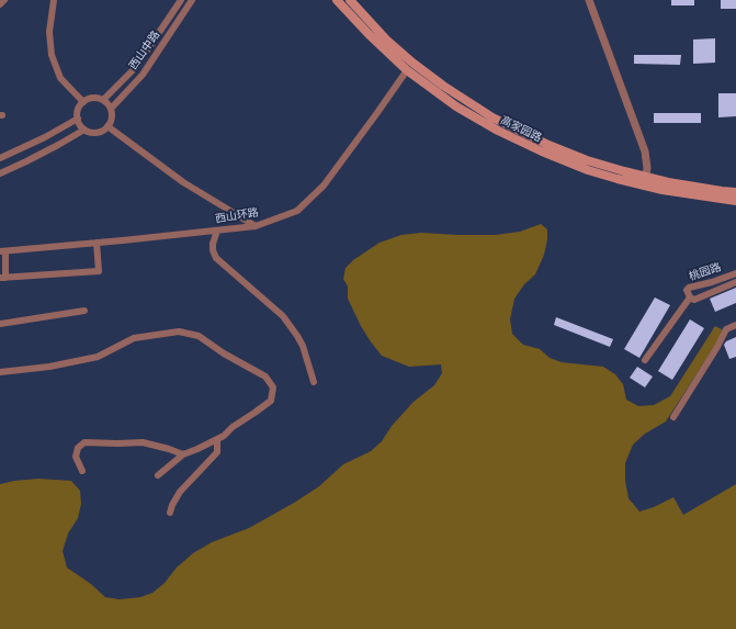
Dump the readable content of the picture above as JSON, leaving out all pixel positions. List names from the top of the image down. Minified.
{"streets":{"main road":["高家园路"],"street":["西山中路","西山环路","桃园路"]},"crossings":[["高家园路","西山环路"]]}
